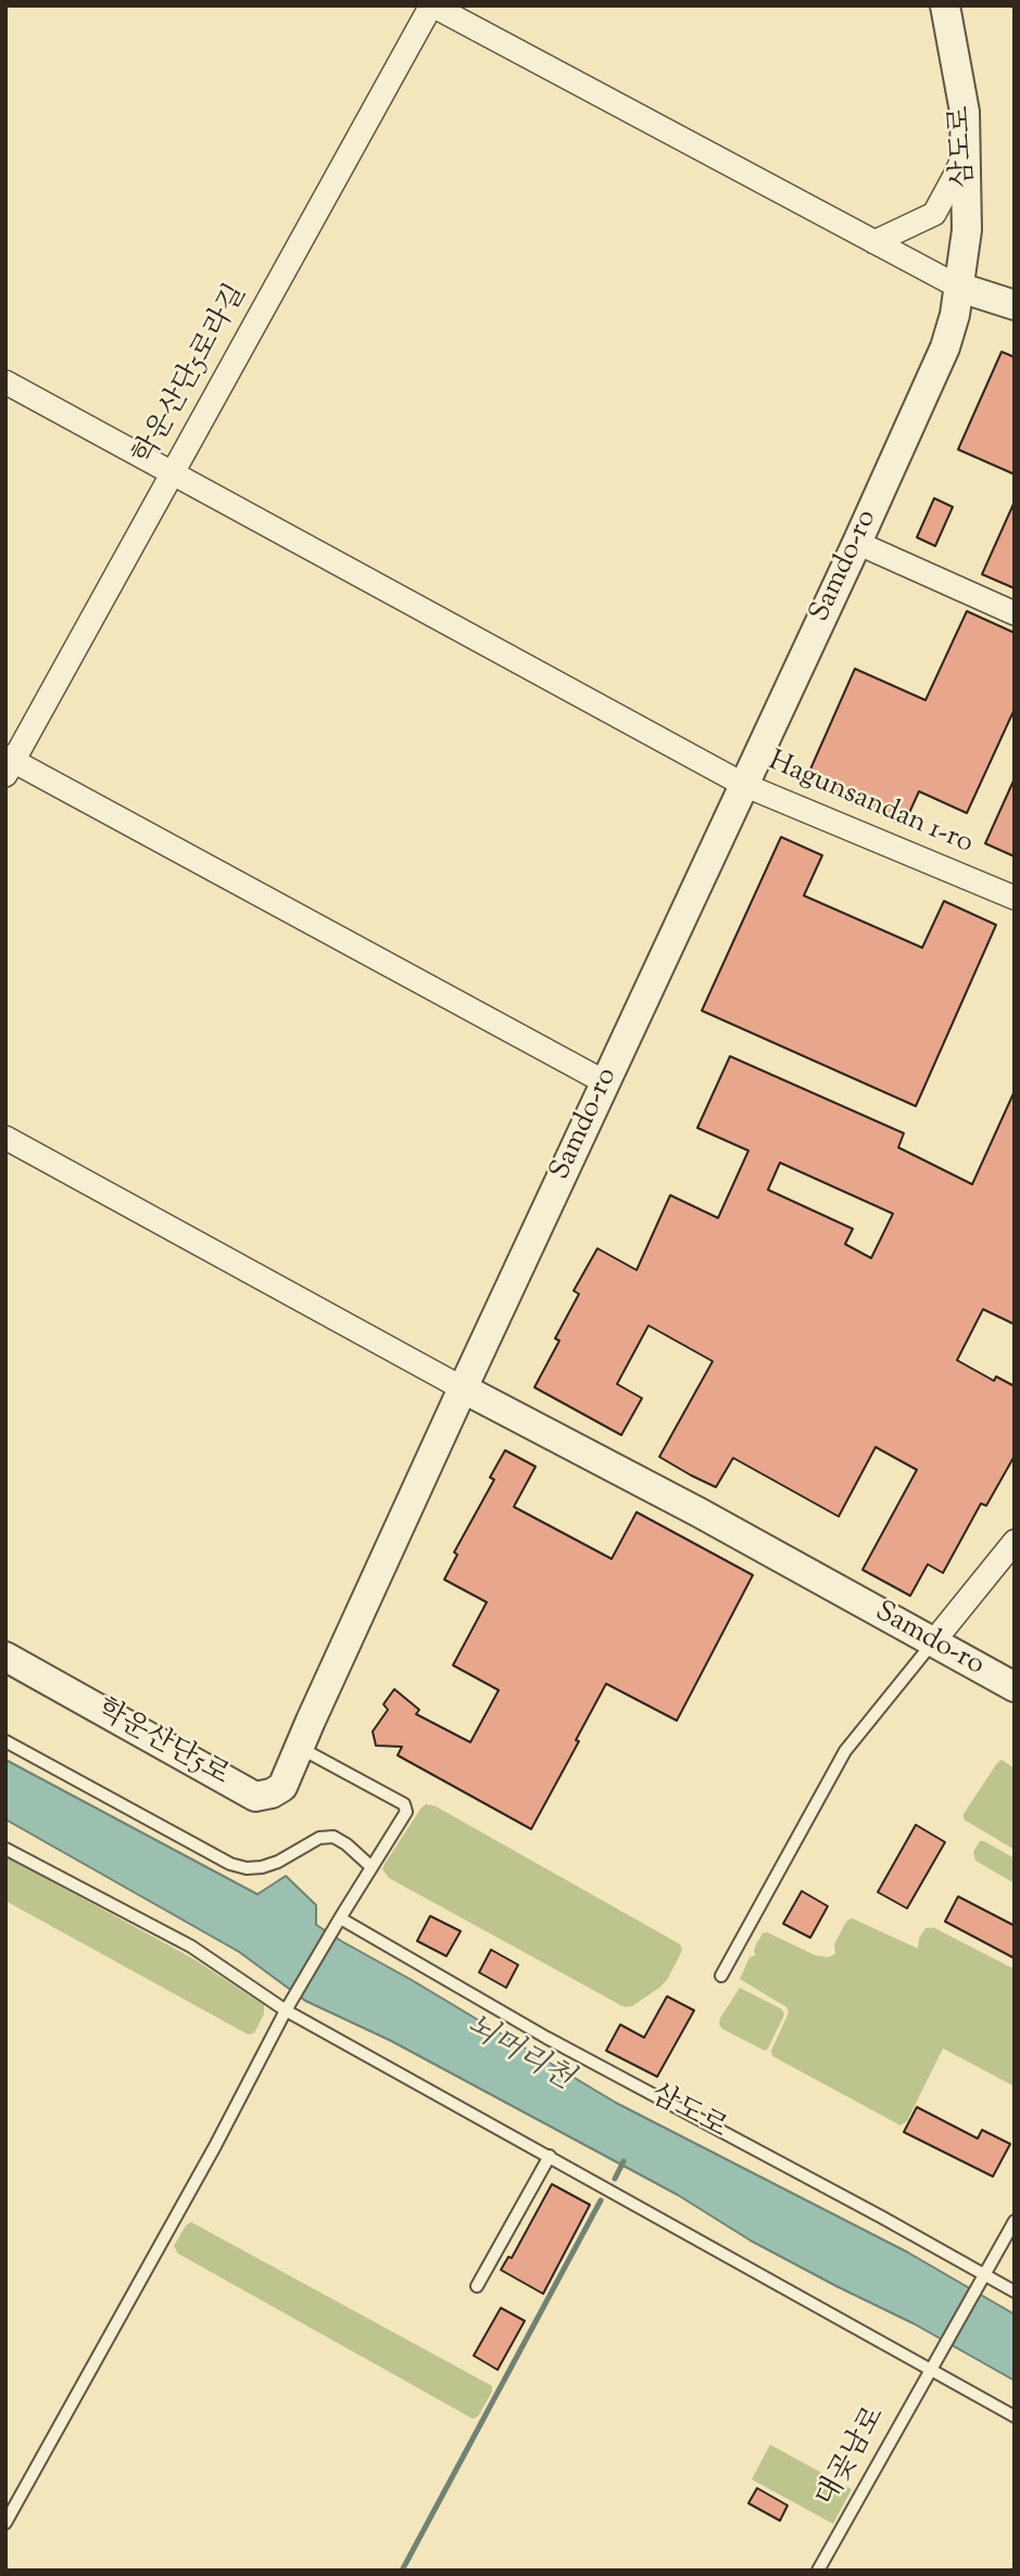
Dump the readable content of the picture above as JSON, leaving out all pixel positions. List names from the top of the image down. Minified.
{"streets":{"street":["삼도로","학운산단5로라길","Samdo-ro","Hagunsandan 1-ro","학운산단5로"],"lane":["대곶남로"]},"crossings":[["삼도로","Samdo-ro"],["삼도로","대곶남로"],["학운산단5로라길","Hagunsandan 1-ro"],["Samdo-ro","Hagunsandan 1-ro"],["Samdo-ro","학운산단5로"]],"water":["뇌머리천"]}
